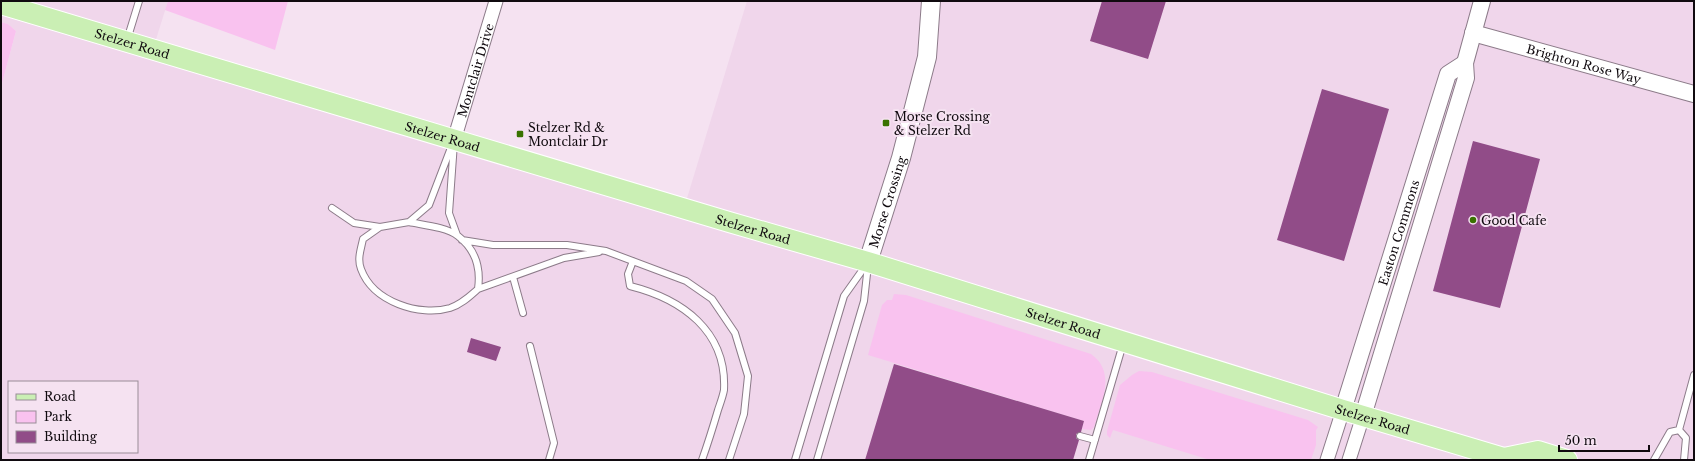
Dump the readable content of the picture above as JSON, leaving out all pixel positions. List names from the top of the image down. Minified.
{"streets":{"main road":["Stelzer Road","Morse Crossing"],"street":["Brighton Rose Way","Montclair Drive","Easton Commons"]},"crossings":[["Stelzer Road","Montclair Drive"],["Stelzer Road","Morse Crossing"],["Stelzer Road","Easton Commons"],["Brighton Rose Way","Easton Commons"]],"places":{"transit":["Morse Crossing & Stelzer Rd","Stelzer Rd & Montclair Dr"],"other":["Good Cafe"]},"legend":["Road","Park","Building"],"scale_bar":"50 m"}
